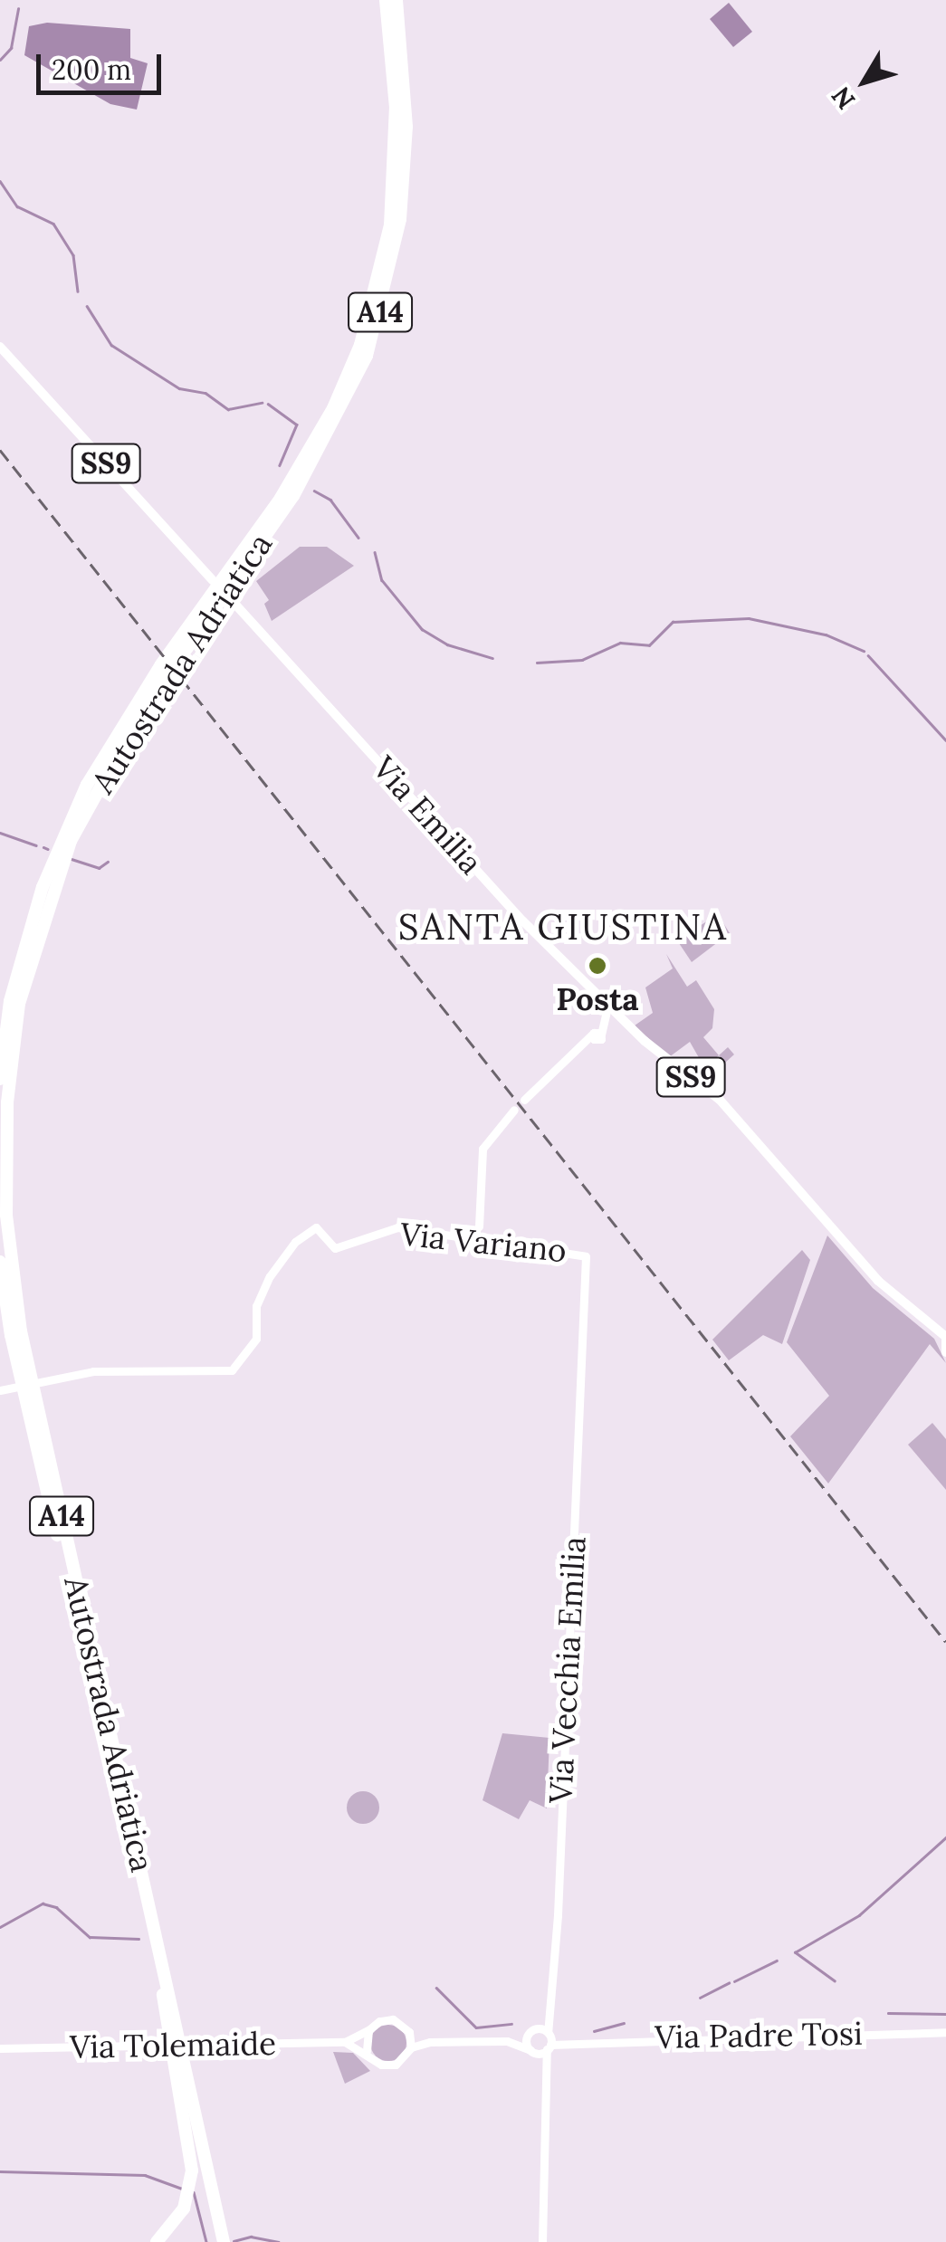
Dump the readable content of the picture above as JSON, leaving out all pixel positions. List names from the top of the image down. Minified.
{"streets":{"highway":["A14","Autostrada Adriatica"],"main road":["SS9","Via Emilia"],"street":["Via Variano","Via Vecchia Emilia","Via Padre Tosi","Via Tolemaide"]},"crossings":[["Autostrada Adriatica","Via Emilia"],["Autostrada Adriatica","Via Tolemaide"],["Via Variano","Via Vecchia Emilia"],["Via Vecchia Emilia","Via Tolemaide"],["Via Padre Tosi","Via Tolemaide"]],"districts":["SANTA GIUSTINA"],"places":["Posta"],"scale_bar":"200 m","north":"bottom left"}
